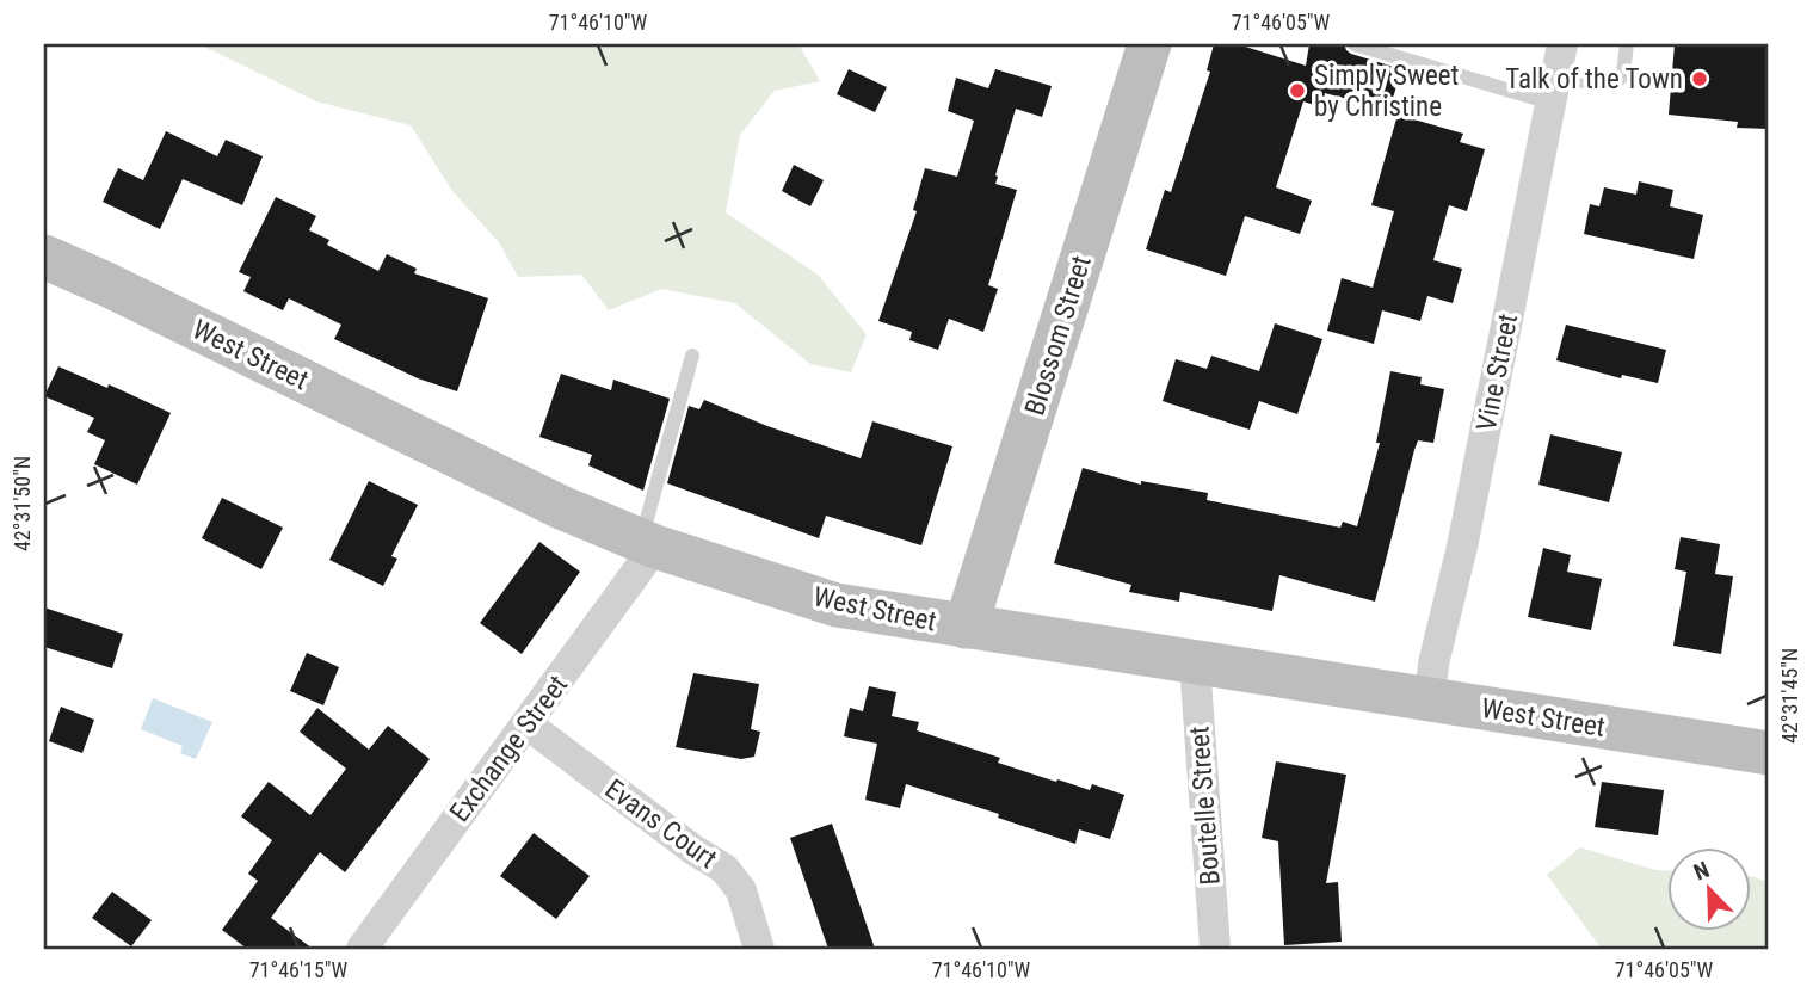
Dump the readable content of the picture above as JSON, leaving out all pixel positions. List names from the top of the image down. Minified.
{"streets":{"main road":["Blossom Street","West Street"],"street":["Vine Street","Exchange Street","Boutelle Street","Evans Court"]},"crossings":[["Blossom Street","West Street"],["West Street","Vine Street"],["West Street","Exchange Street"],["West Street","Boutelle Street"],["Exchange Street","Evans Court"]],"places":["Talk of the Town","Simply Sweet by Christine"],"north":"top left","coordinates":["71°46'10\"W","71°46'05\"W","42°31'50\"N","42°31'45\"N","71°46'15\"W"]}
